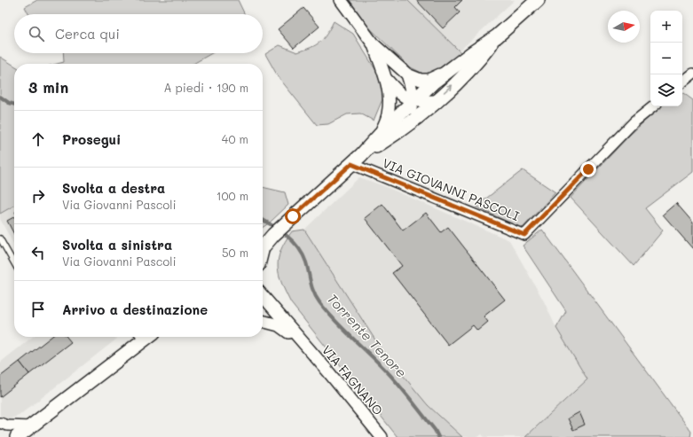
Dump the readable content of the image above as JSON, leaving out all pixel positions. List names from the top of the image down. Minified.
{"streets":{"street":["VIA GIOVANNI PASCOLI","VIA FAGNANO"]},"water":["Torrente Tenore"],"north":"right","page":{"map_buttons":["+","−"],"search":"Cerca qui","heading":["3 min","A piedi · 190 m"],"list":[["Prosegui","40 m"],["Svolta a destra","Via Giovanni Pascoli","100 m"],["Svolta a sinistra","Via Giovanni Pascoli","50 m"],"Arrivo a destinazione"]}}
